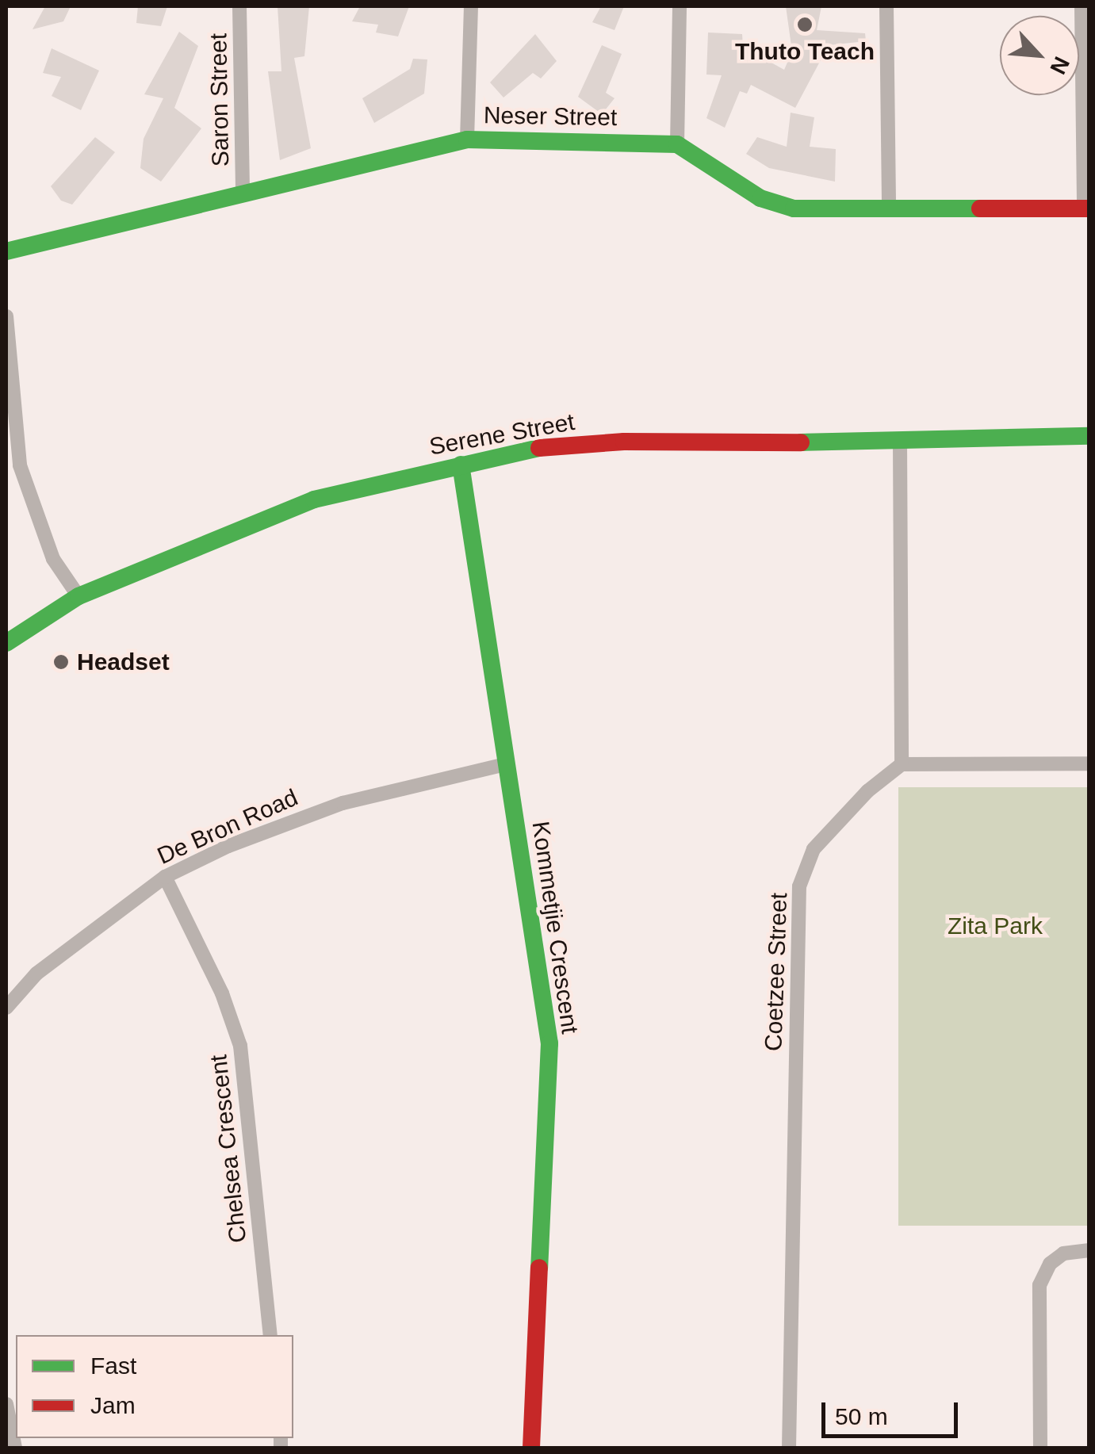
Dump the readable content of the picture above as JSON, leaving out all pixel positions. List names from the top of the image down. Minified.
{"streets":{"street":["Saron Street","Neser Street","Serene Street","De Bron Road","Kommetjie Crescent","Coetzee Street","Chelsea Crescent"]},"crossings":[["Saron Street","Neser Street"],["Serene Street","Kommetjie Crescent"],["De Bron Road","Kommetjie Crescent"],["De Bron Road","Chelsea Crescent"]],"parks":["Zita Park"],"places":["Thuto Teach","Headset"],"legend":["Fast","Jam"],"scale_bar":"50 m","north":"bottom right"}
